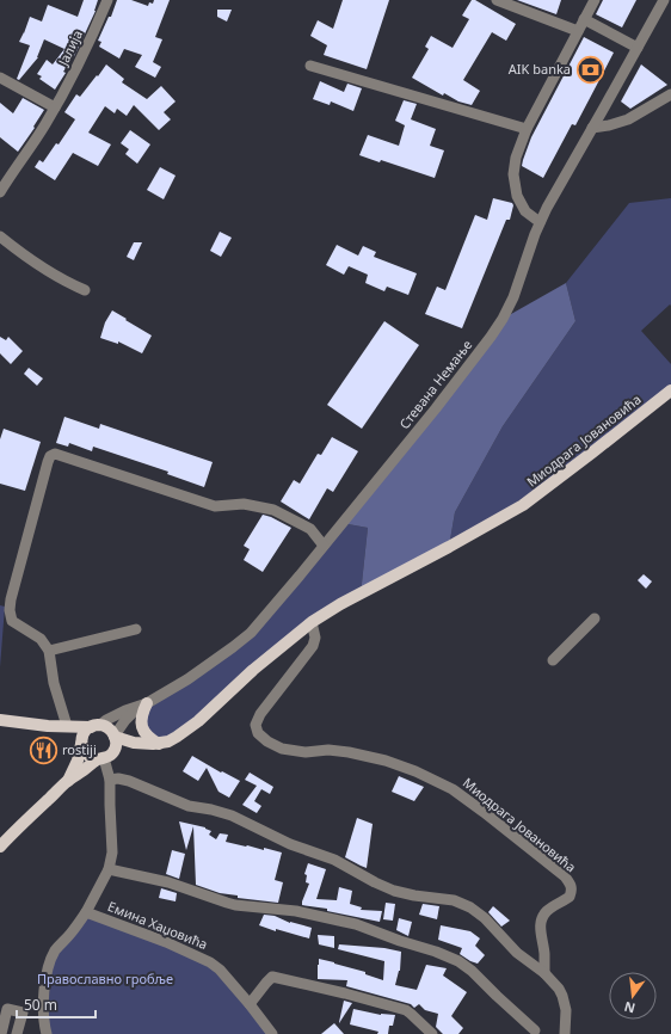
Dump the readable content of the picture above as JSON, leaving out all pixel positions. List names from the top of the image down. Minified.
{"streets":{"main road":["Миодрага Јовановића"],"street":["Јалија","Стевана Немање","Емина Хаџовића"]},"crossings":[["Стевана Немање","Миодрага Јовановића"],["Стевана Немање","Емина Хаџовића"],["Миодрага Јовановића","Емина Хаџовића"]],"parks":["Православно гробље"],"places":{"bank":["AIK banka"],"restaurant":["rostiji"]},"scale_bar":"50 m","north":"bottom"}
